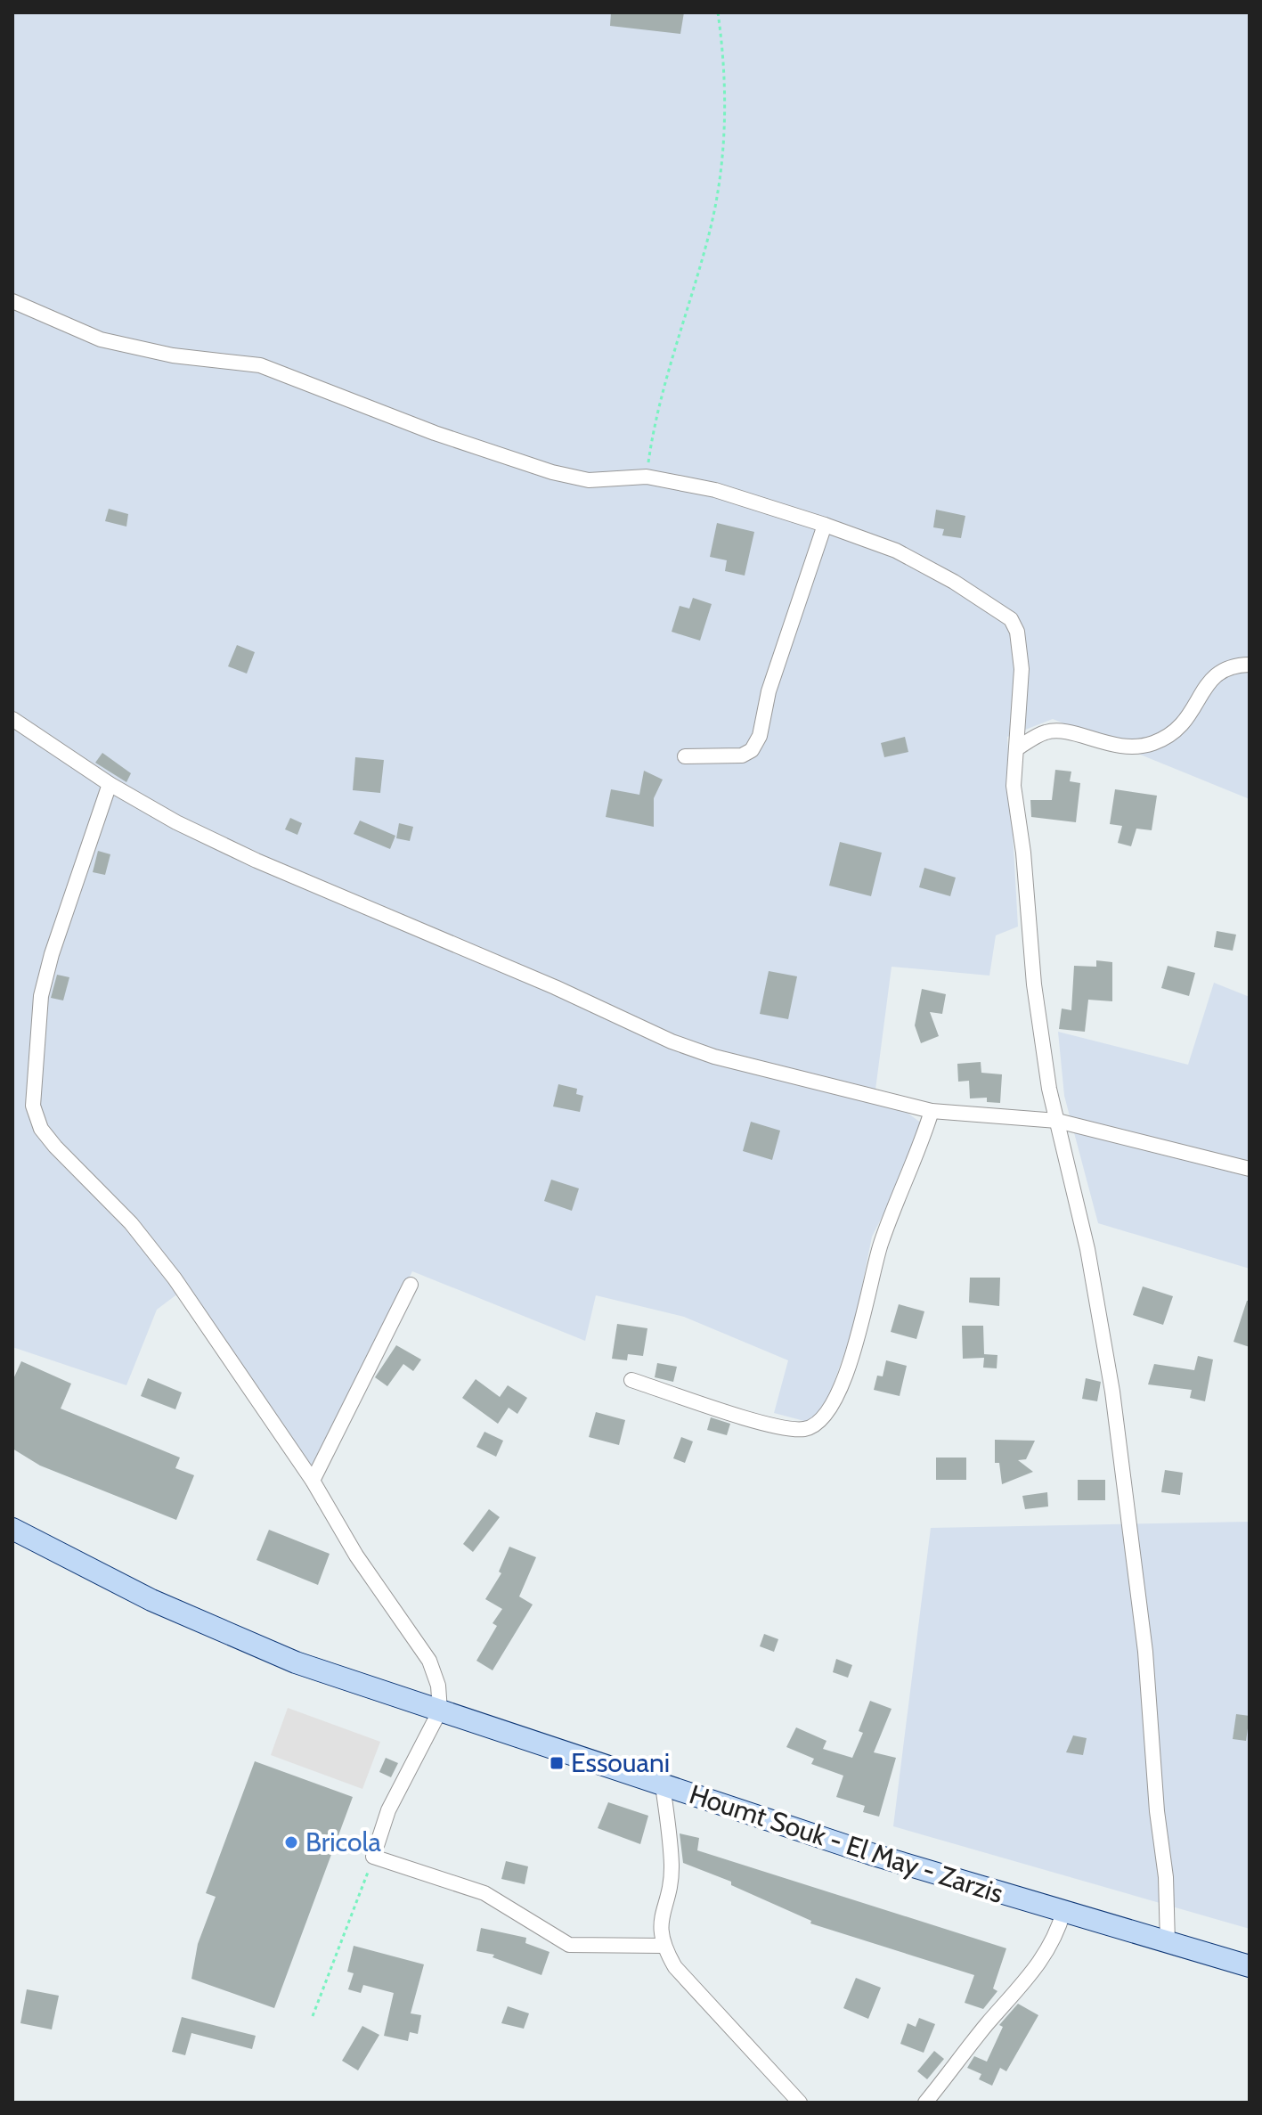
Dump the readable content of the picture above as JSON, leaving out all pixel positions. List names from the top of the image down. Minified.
{"streets":{"main road":["Houmt Souk - El May - Zarzis"]},"places":{"transit":["Essouani"],"other":["Bricola"]}}
